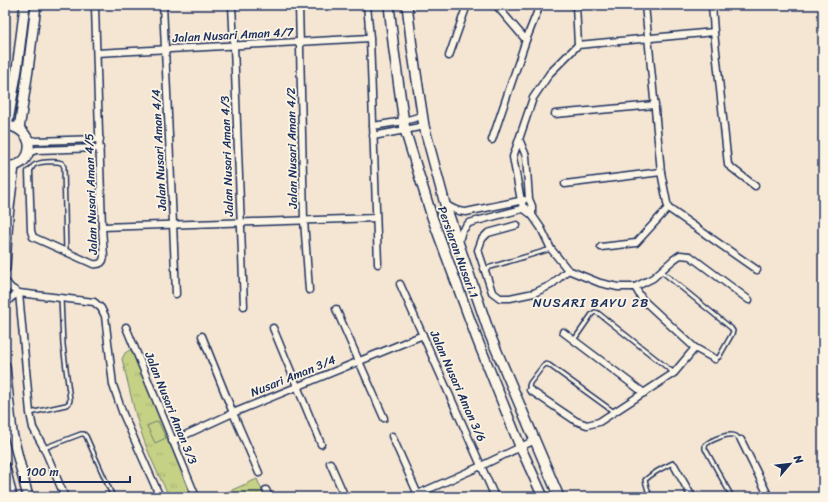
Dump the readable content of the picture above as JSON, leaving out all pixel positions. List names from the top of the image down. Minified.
{"streets":{"main road":["Persiaran Nusari 1"],"street":["Jalan Nusari Aman 4/7","Jalan Nusari Aman 4/2","Jalan Nusari Aman 4/4","Jalan Nusari Aman 4/3","Jalan Nusari Aman 4/5","Nusari Aman 3/4","Jalan Nusari Aman 3/6","Jalan Nusari Aman 3/3"]},"crossings":[["Jalan Nusari Aman 4/7","Jalan Nusari Aman 4/2"],["Jalan Nusari Aman 4/7","Jalan Nusari Aman 4/4"],["Jalan Nusari Aman 4/7","Jalan Nusari Aman 4/3"],["Jalan Nusari Aman 4/7","Jalan Nusari Aman 4/5"],["Nusari Aman 3/4","Jalan Nusari Aman 3/6"],["Nusari Aman 3/4","Jalan Nusari Aman 3/3"]],"districts":["NUSARI BAYU 2B"],"scale_bar":"100 m","north":"top right"}
